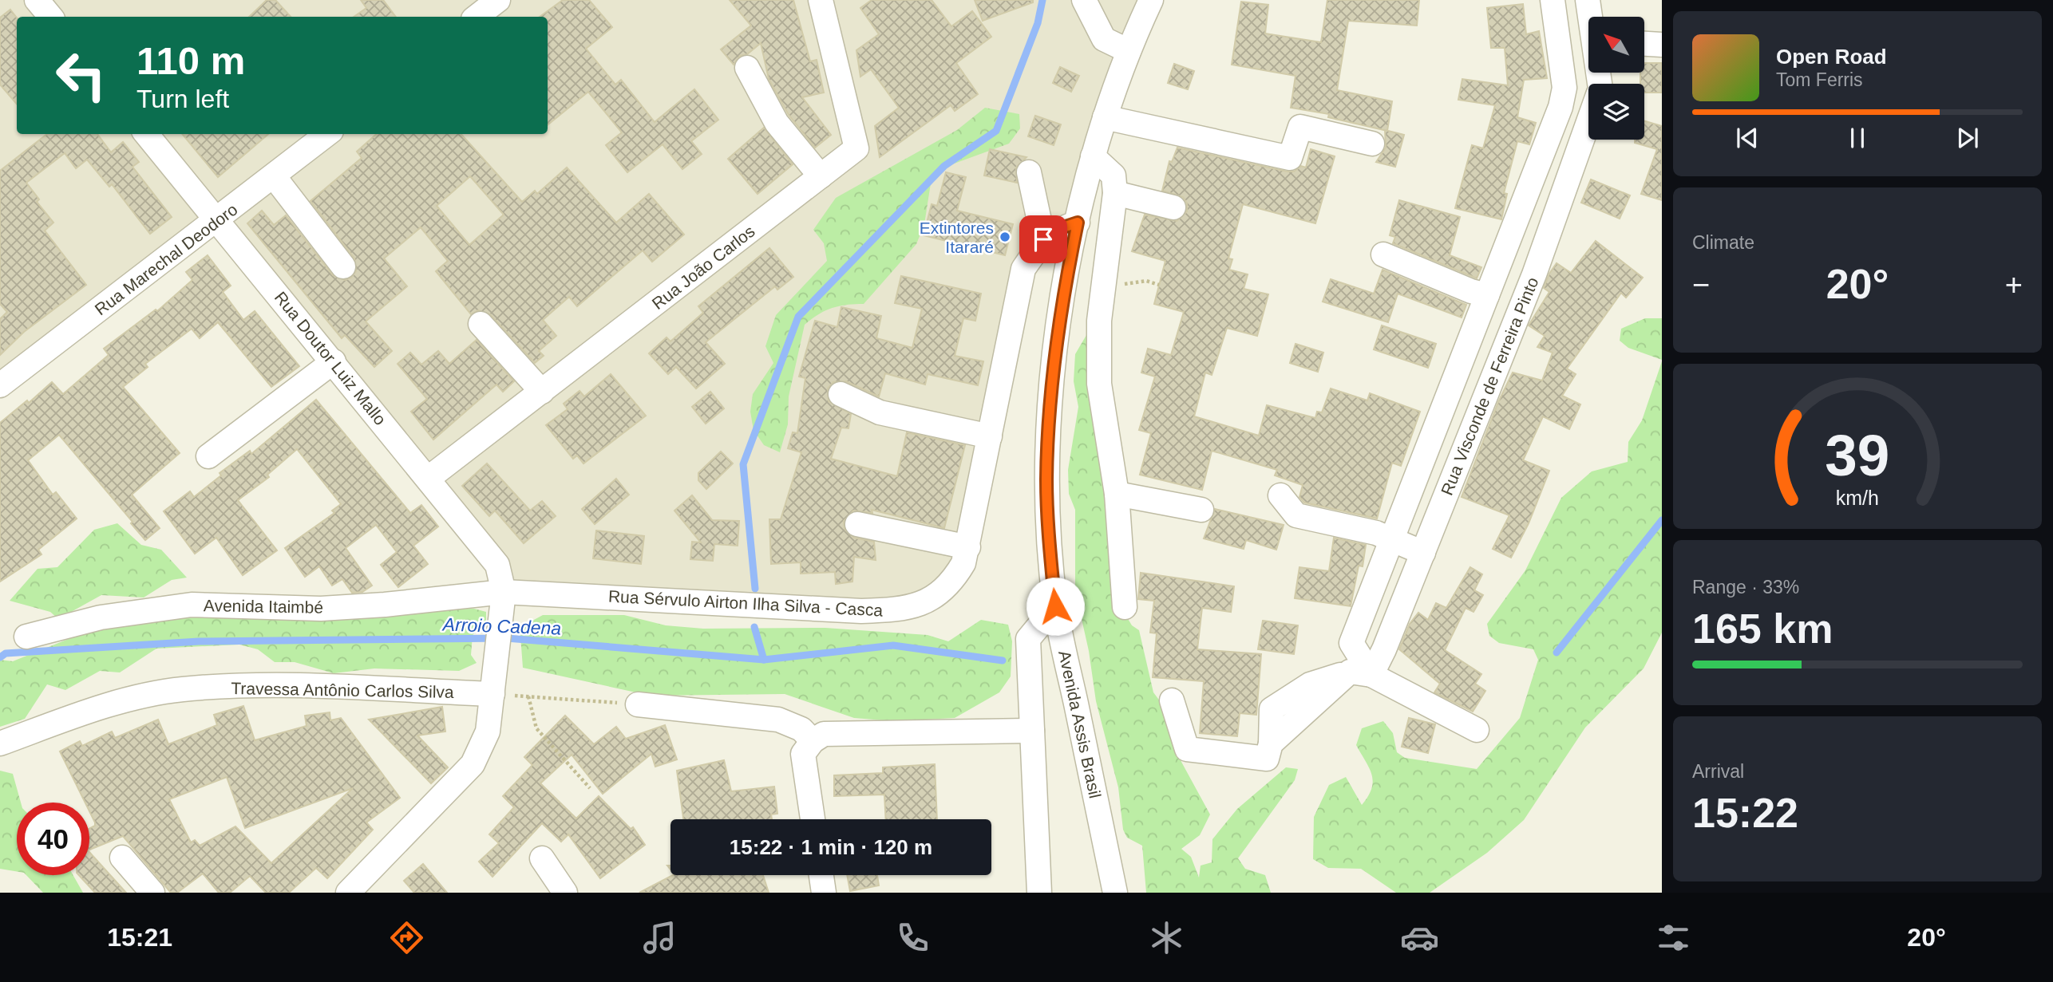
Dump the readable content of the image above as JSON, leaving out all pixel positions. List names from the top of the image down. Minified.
{"streets":{"street":["Rua Marechal Deodoro","Rua João Carlos","Rua Doutor Luiz Mallo","Rua Visconde de Ferreira Pinto","Rua Sérvulo Airton Ilha Silva - Casca","Avenida Itaimbé","Travessa Antônio Carlos Silva","Avenida Assis Brasil"]},"crossings":[["Rua Marechal Deodoro","Rua Doutor Luiz Mallo"],["Rua João Carlos","Rua Doutor Luiz Mallo"],["Rua Doutor Luiz Mallo","Rua Sérvulo Airton Ilha Silva - Casca"],["Rua Doutor Luiz Mallo","Avenida Itaimbé"],["Rua Doutor Luiz Mallo","Travessa Antônio Carlos Silva"],["Rua Sérvulo Airton Ilha Silva - Casca","Avenida Itaimbé"],["Rua Sérvulo Airton Ilha Silva - Casca","Avenida Assis Brasil"]],"water":["Arroio Cadena"],"places":["Extintores Itararé"],"north":"top left","page":{"turn":["110 m","Turn left"],"song":["Open Road","Tom Ferris"],"tile":["Climate",["Range · 33%","165 km"],["Arrival","15:22"]],"heat":["−","20°","+"],"limit":"40","trip":"15:22 · 1 min · 120 m","tabs":["15:21","20°"],"gauge":["39","km/h"]}}
